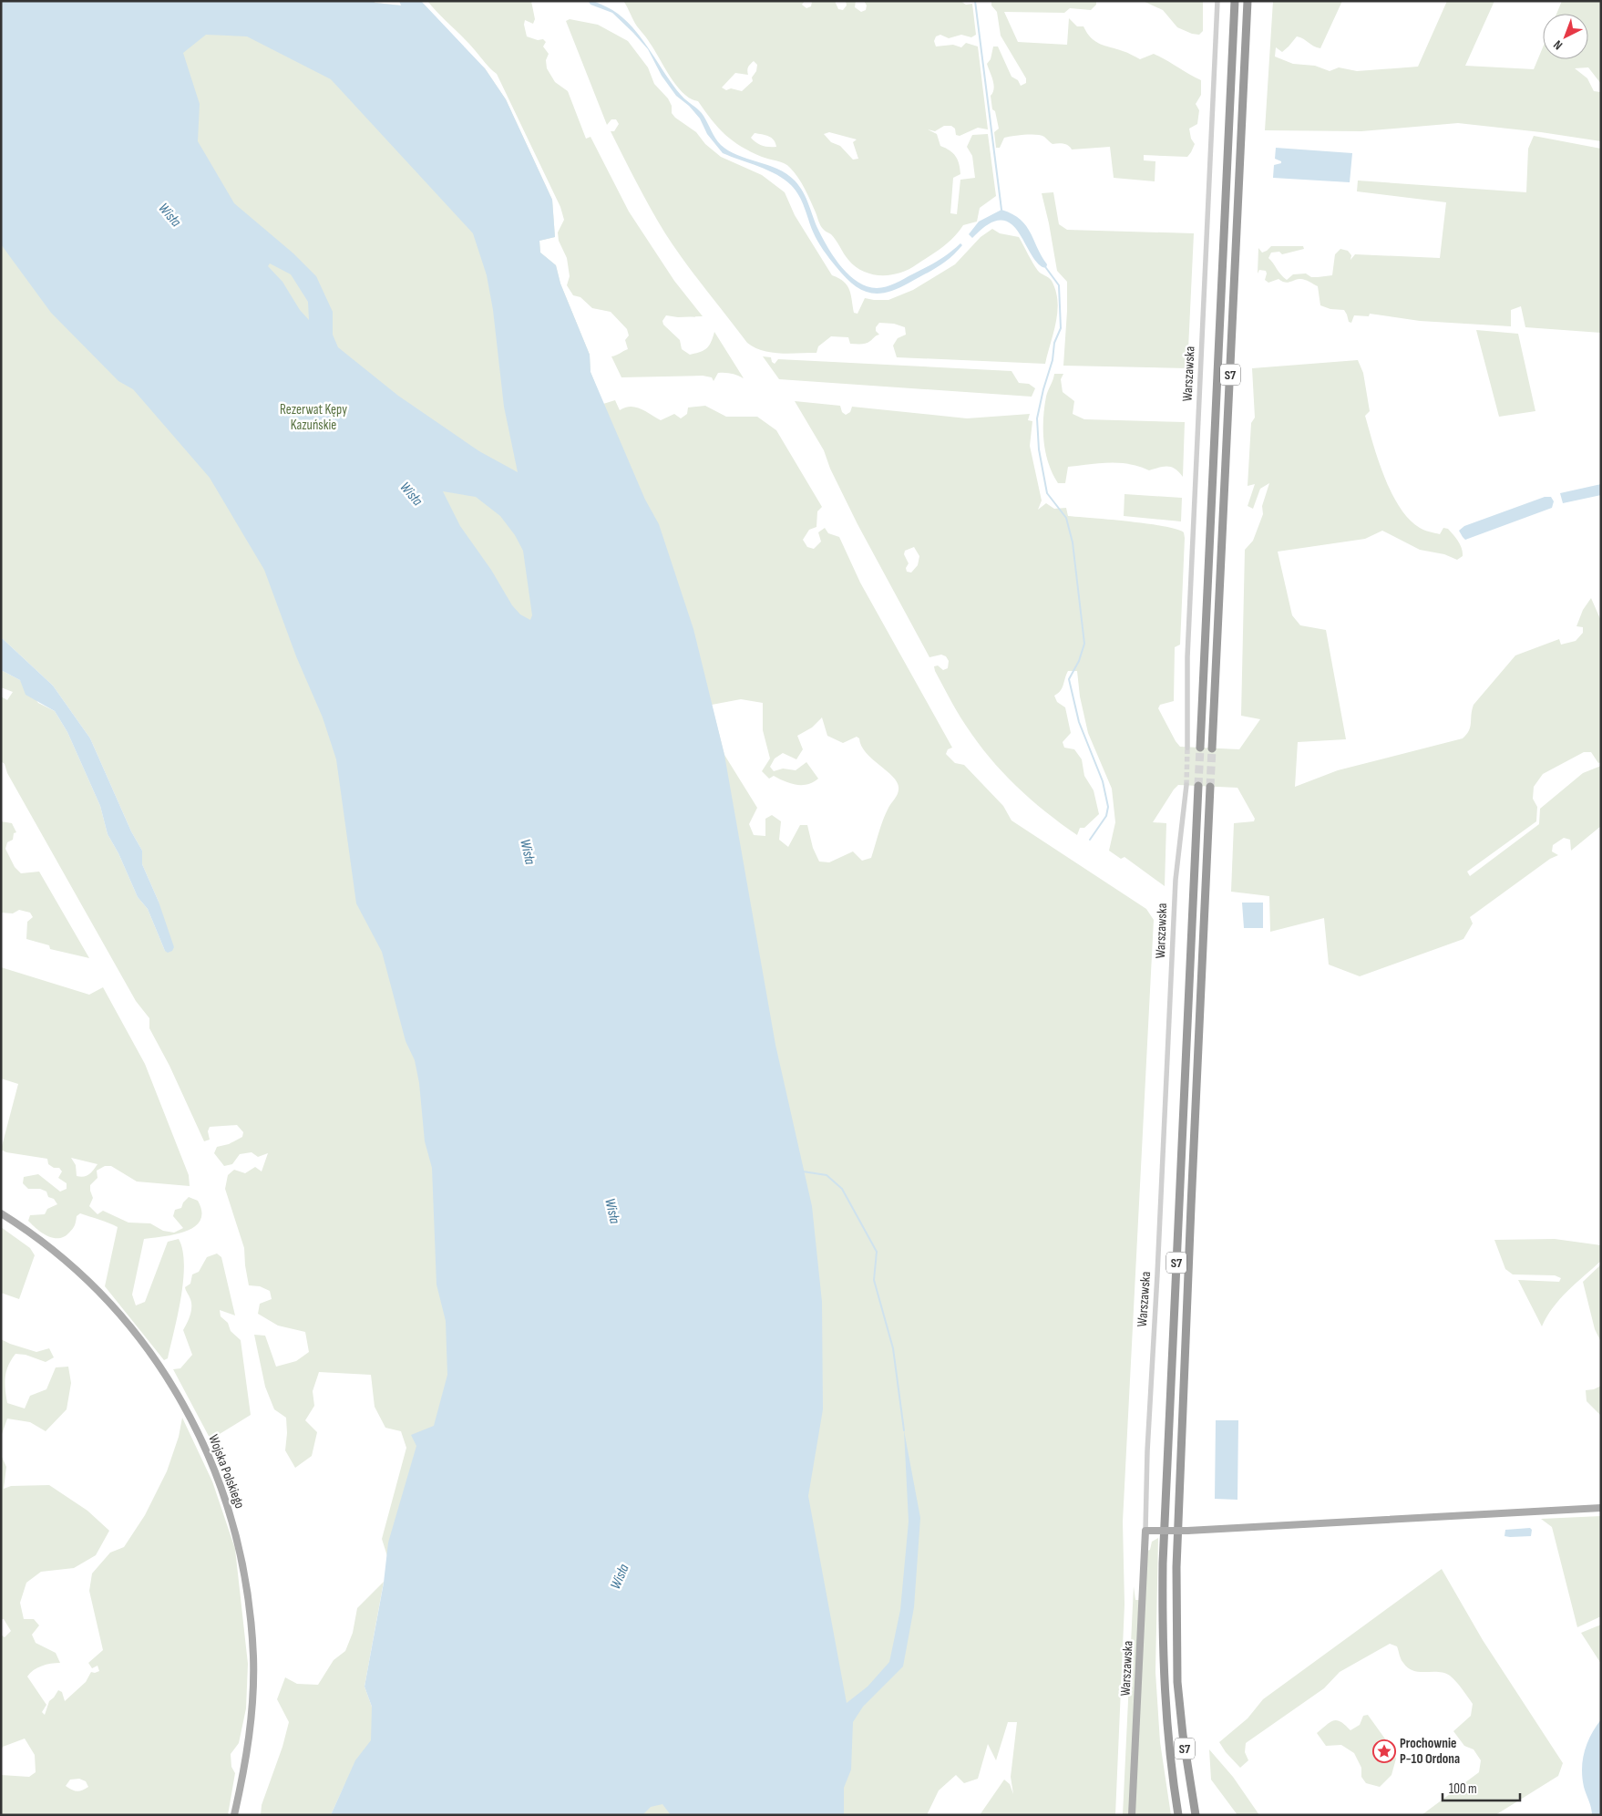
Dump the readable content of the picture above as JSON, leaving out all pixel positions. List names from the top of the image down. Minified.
{"streets":{"highway":["S7"],"main road":["Warszawska","Wojska Polskiego"]},"water":["Wisła"],"parks":["Rezerwat Kępy Kazuńskie"],"places":{"place":["Prochownie P-10 Ordona"]},"scale_bar":"100 m","north":"bottom left"}
